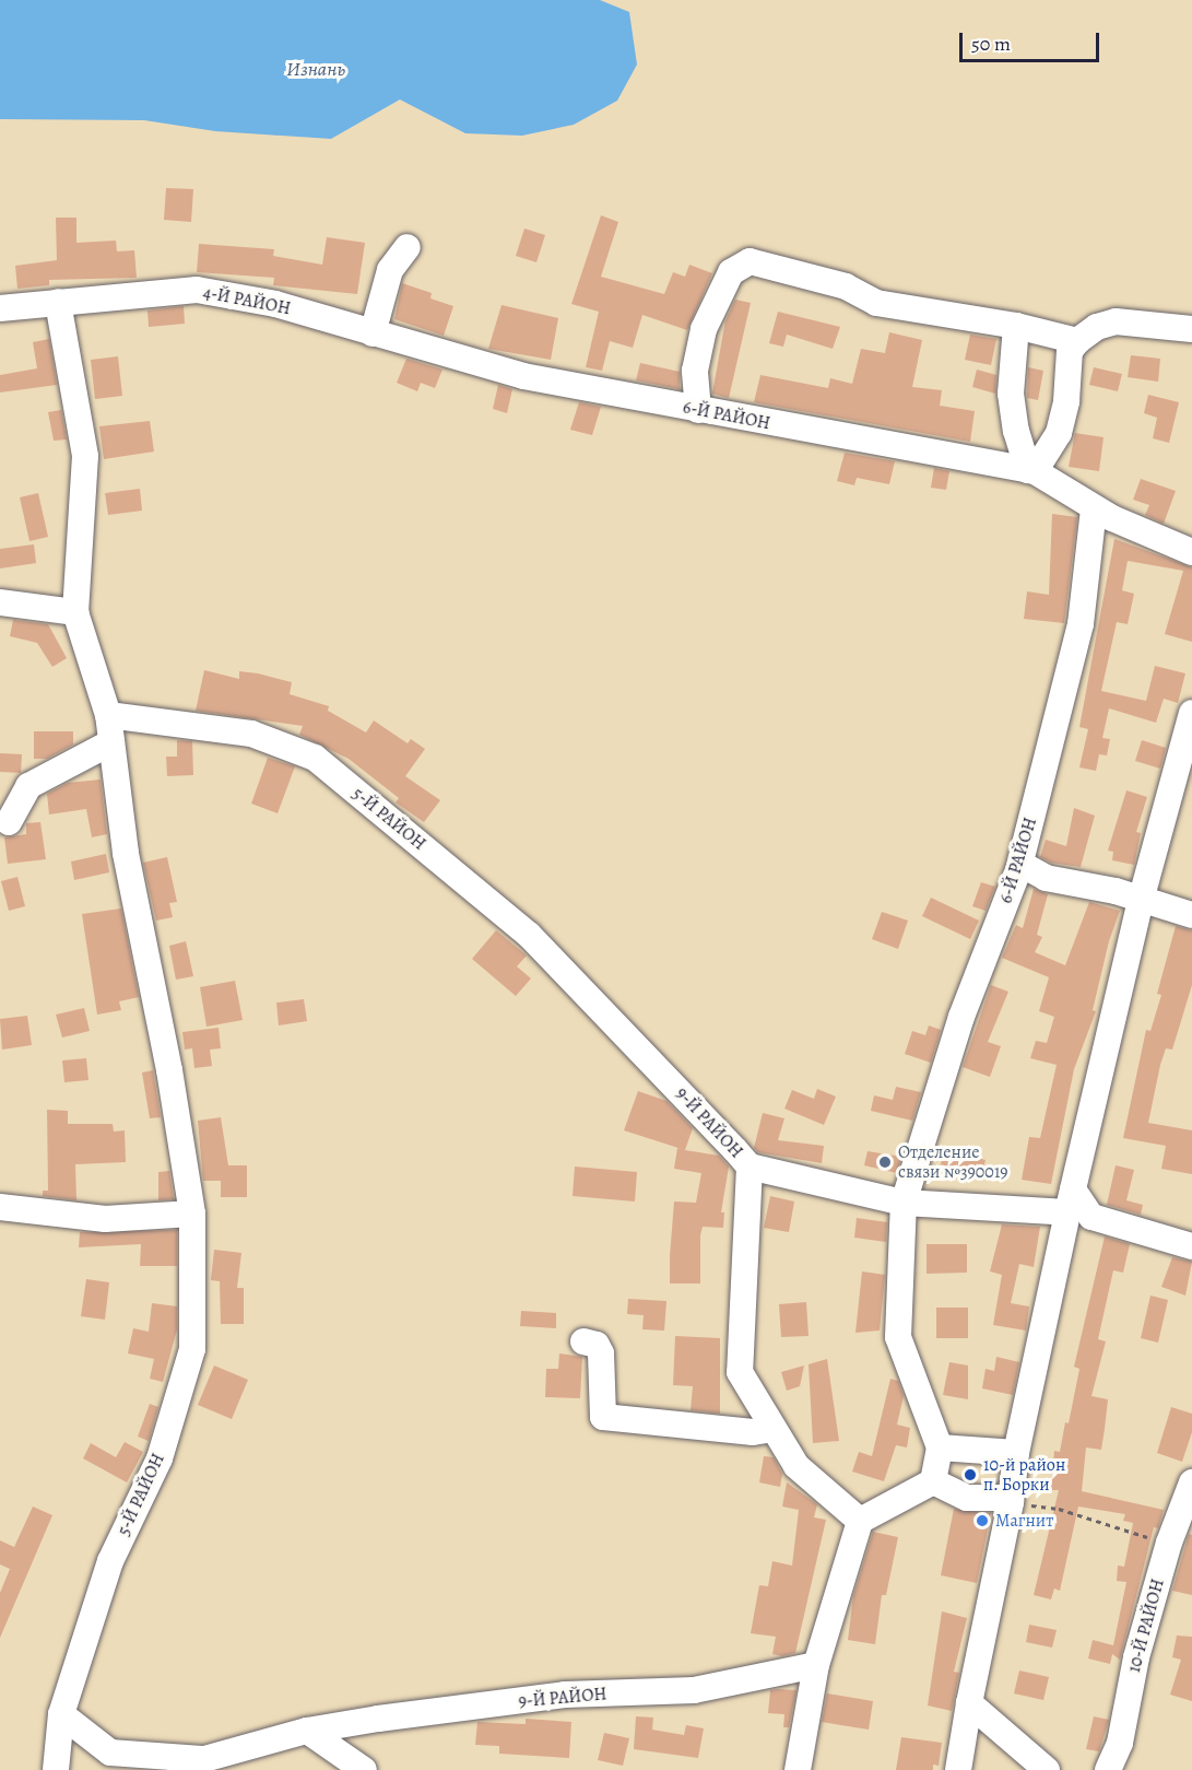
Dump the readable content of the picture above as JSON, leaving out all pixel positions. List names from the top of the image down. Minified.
{"streets":{"street":["4-Й РАЙОН","6-Й РАЙОН","5-Й РАЙОН","9-Й РАЙОН","10-Й РАЙОН"]},"crossings":[["4-Й РАЙОН","6-Й РАЙОН"],["4-Й РАЙОН","5-Й РАЙОН"],["5-Й РАЙОН","9-Й РАЙОН"]],"water":["Изнань"],"places":["Отделение связи №390019","10-й район п. Борки","Магнит"],"scale_bar":"50 m"}
